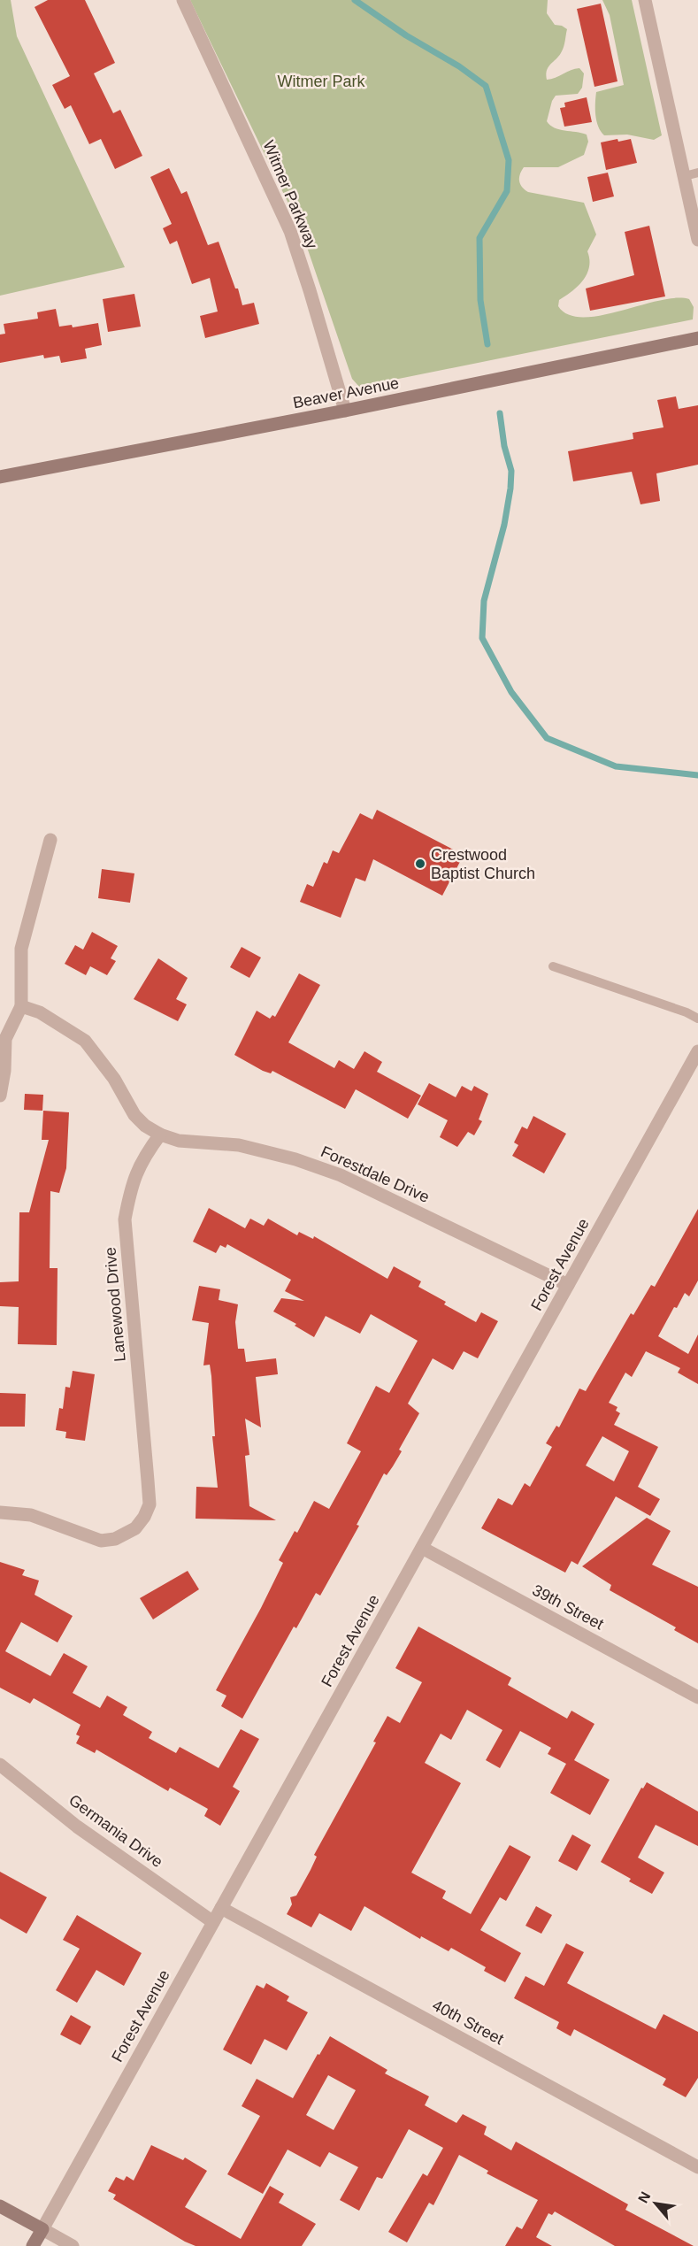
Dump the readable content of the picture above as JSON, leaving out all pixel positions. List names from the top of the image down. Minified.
{"streets":{"main road":["Beaver Avenue","Forest Avenue"],"street":["Witmer Parkway","Forestdale Drive","Lanewood Drive","39th Street","Germania Drive","40th Street"]},"crossings":[["Witmer Parkway","Beaver Avenue"],["Forestdale Drive","Forest Avenue"],["Forestdale Drive","Lanewood Drive"],["Forest Avenue","39th Street"],["Forest Avenue","Germania Drive"],["Forest Avenue","40th Street"]],"parks":["Witmer Park"],"places":["Crestwood Baptist Church"],"north":"top left"}
